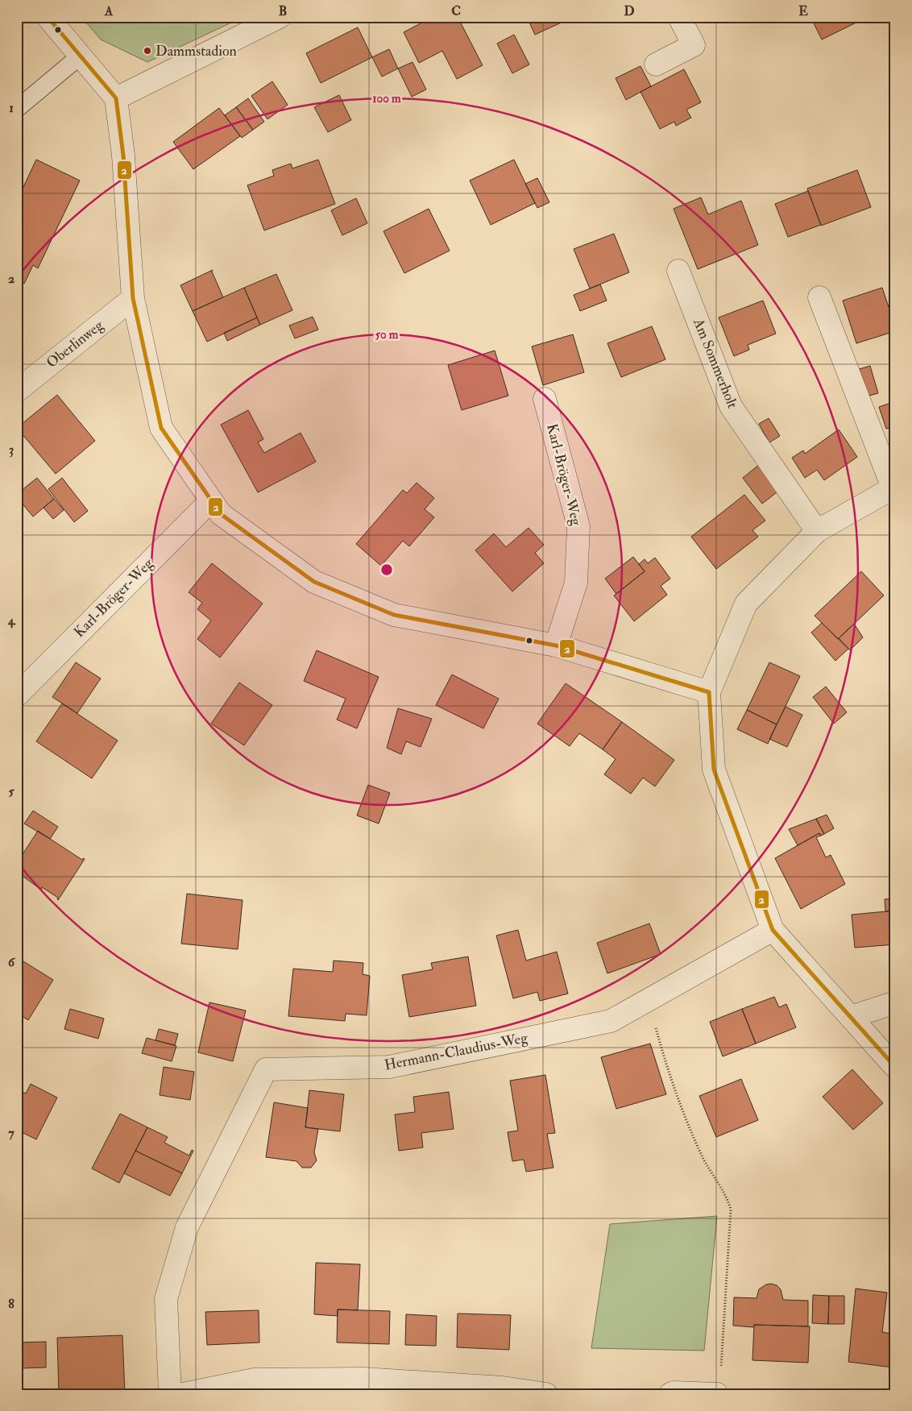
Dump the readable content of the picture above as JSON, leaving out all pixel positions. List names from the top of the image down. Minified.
{"streets":{"street":["Oberlinweg","Am Sommerholt","Karl-Bröger-Weg","Hermann-Claudius-Weg"]},"places":["Dammstadion"],"lines":["transit line 2"],"grid":{"columns":["A","B","C","D","E"],"rows":["1","2","3","4","5","6","7","8"]},"rings":["100 m","50 m"]}
